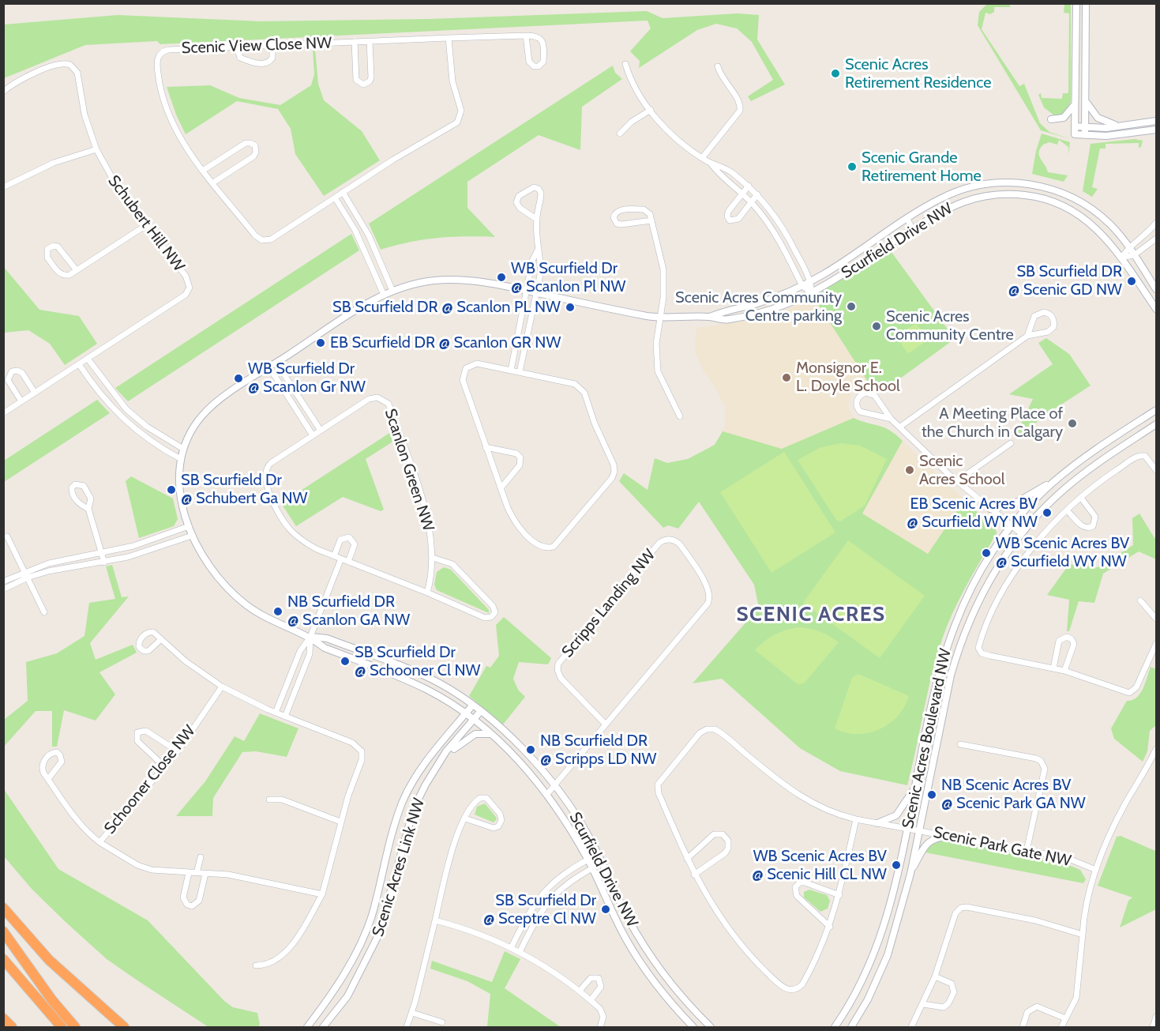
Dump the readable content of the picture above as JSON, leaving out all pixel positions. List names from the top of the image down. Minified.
{"streets":{"street":["Scenic View Close NW","Schubert Hill NW","Scurfield Drive NW","Scanlon Green NW","Scripps Landing NW","Scenic Acres Boulevard NW","Schooner Close NW","Scenic Park Gate NW","Scenic Acres Link NW"]},"crossings":[["Scurfield Drive NW","Scripps Landing NW"],["Scurfield Drive NW","Scenic Acres Link NW"],["Scenic Acres Boulevard NW","Scenic Park Gate NW"]],"districts":["SCENIC ACRES"],"places":["Scenic Acres Retirement Residence","Scenic Grande Retirement Home","WB Scurfield Dr @ Scanlon Pl NW","SB Scurfield DR @ Scenic GD NW","Scenic Acres Community Centre parking","SB Scurfield DR @ Scanlon PL NW","Scenic Acres Community Centre","EB Scurfield DR @ Scanlon GR NW","Monsignor E. L. Doyle School","WB Scurfield Dr @ Scanlon Gr NW","A Meeting Place of the Church in Calgary","Scenic Acres School","SB Scurfield Dr @ Schubert Ga NW","EB Scenic Acres BV @ Scurfield WY NW","WB Scenic Acres BV @ Scurfield WY NW","NB Scurfield DR @ Scanlon GA NW","SB Scurfield Dr @ Schooner Cl NW","NB Scurfield DR @ Scripps LD NW","NB Scenic Acres BV @ Scenic Park GA NW","WB Scenic Acres BV @ Scenic Hill CL NW","SB Scurfield Dr @ Sceptre Cl NW"]}
